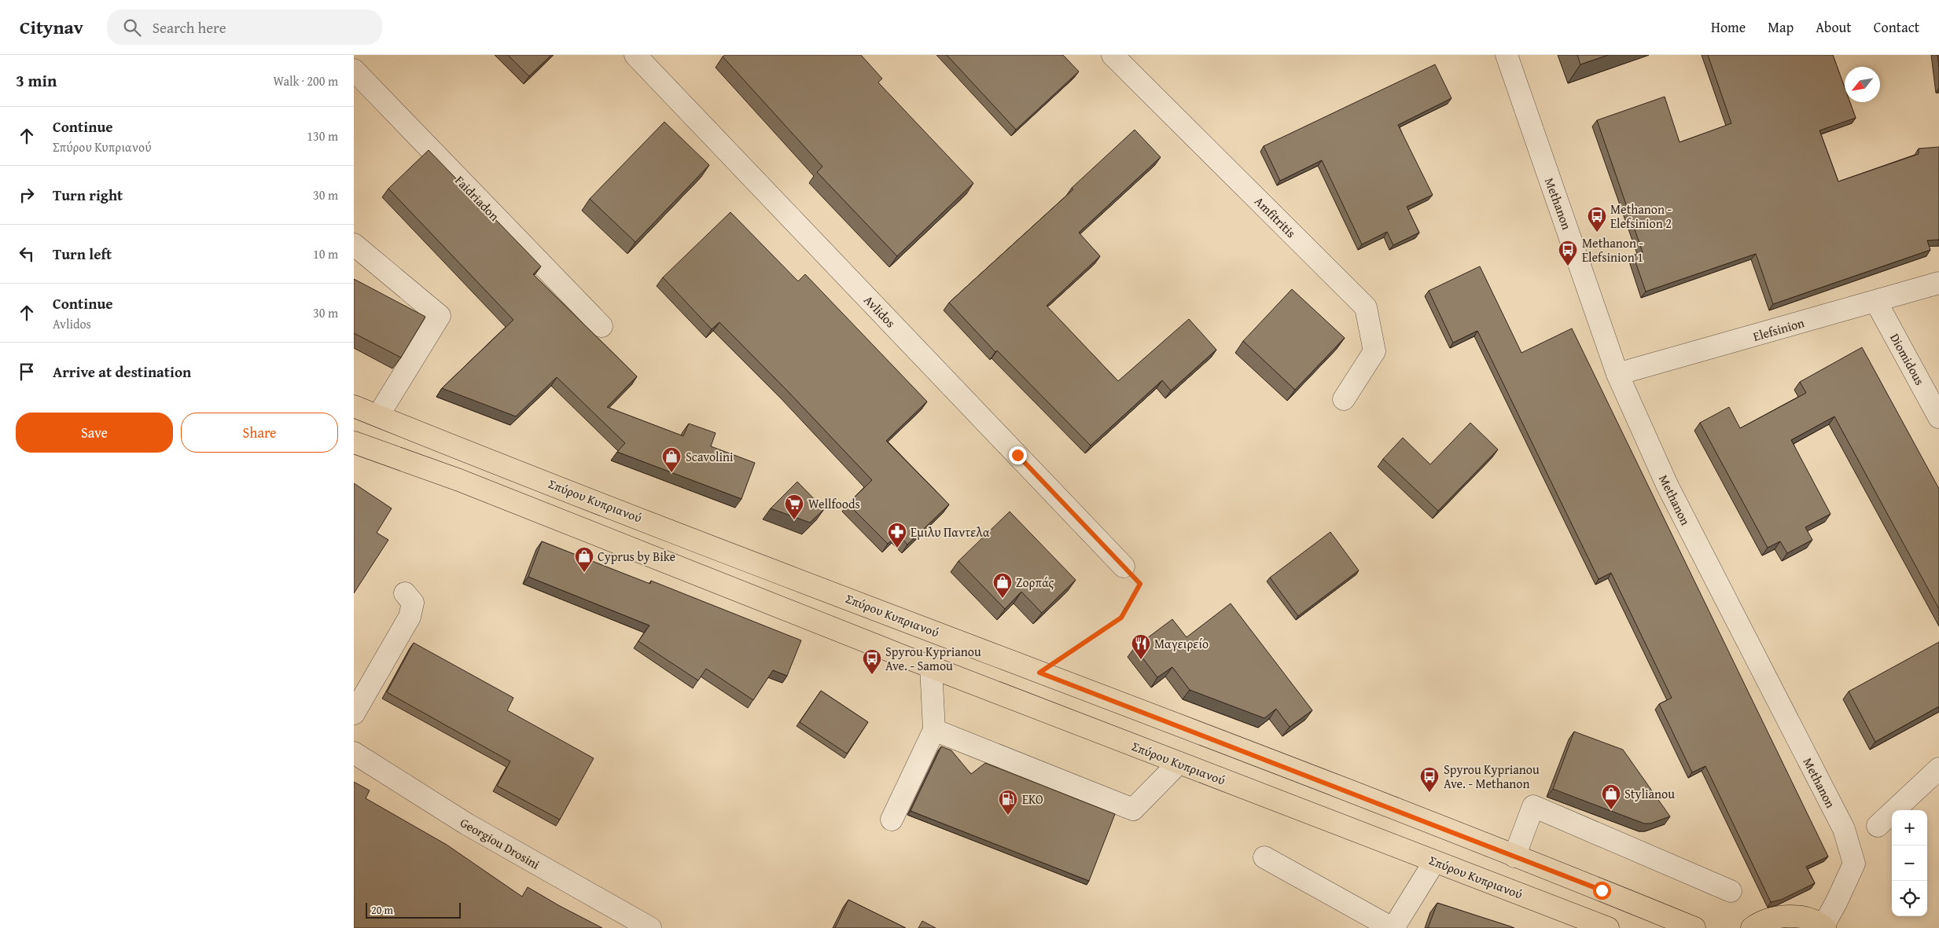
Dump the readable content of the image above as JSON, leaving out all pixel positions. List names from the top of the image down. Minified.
{"streets":{"main road":["Σπύρου Κυπριανού"],"street":["Faidriadon","Methanon","Amfitritis","Avlidos","Elefsinion","Diomidous","Georgiou Drosini"]},"crossings":[["Methanon","Elefsinion"],["Elefsinion","Diomidous"]],"places":{"bus stop":["Methanon - Elefsinion 2","Methanon - Elefsinion 1","Spyrou Kyprianou Ave. - Samou","Spyrou Kyprianou Ave. - Methanon"],"shop":["Scavolini","Cyprus by Bike","Ζορπάς","Stylianou"],"supermarket":["Wellfoods"],"pharmacy":["Εμιλυ Παντελα"],"restaurant":["Μαγειρείο"],"fuel station":["EKO"]},"scale_bar":"20 m","north":"bottom left","page":{"header":"Citynav","search":"Search here","nav":["Home","Map","About","Contact"],"heading":["3 min","Walk · 200 m"],"list":[["Continue","Σπύρου Κυπριανού","130 m"],["Turn right","30 m"],["Turn left","10 m"],["Continue","Avlidos","30 m"],"Arrive at destination"],"buttons":["Save","Share"],"map_buttons":["+","−"],"scale":"20 m"}}
